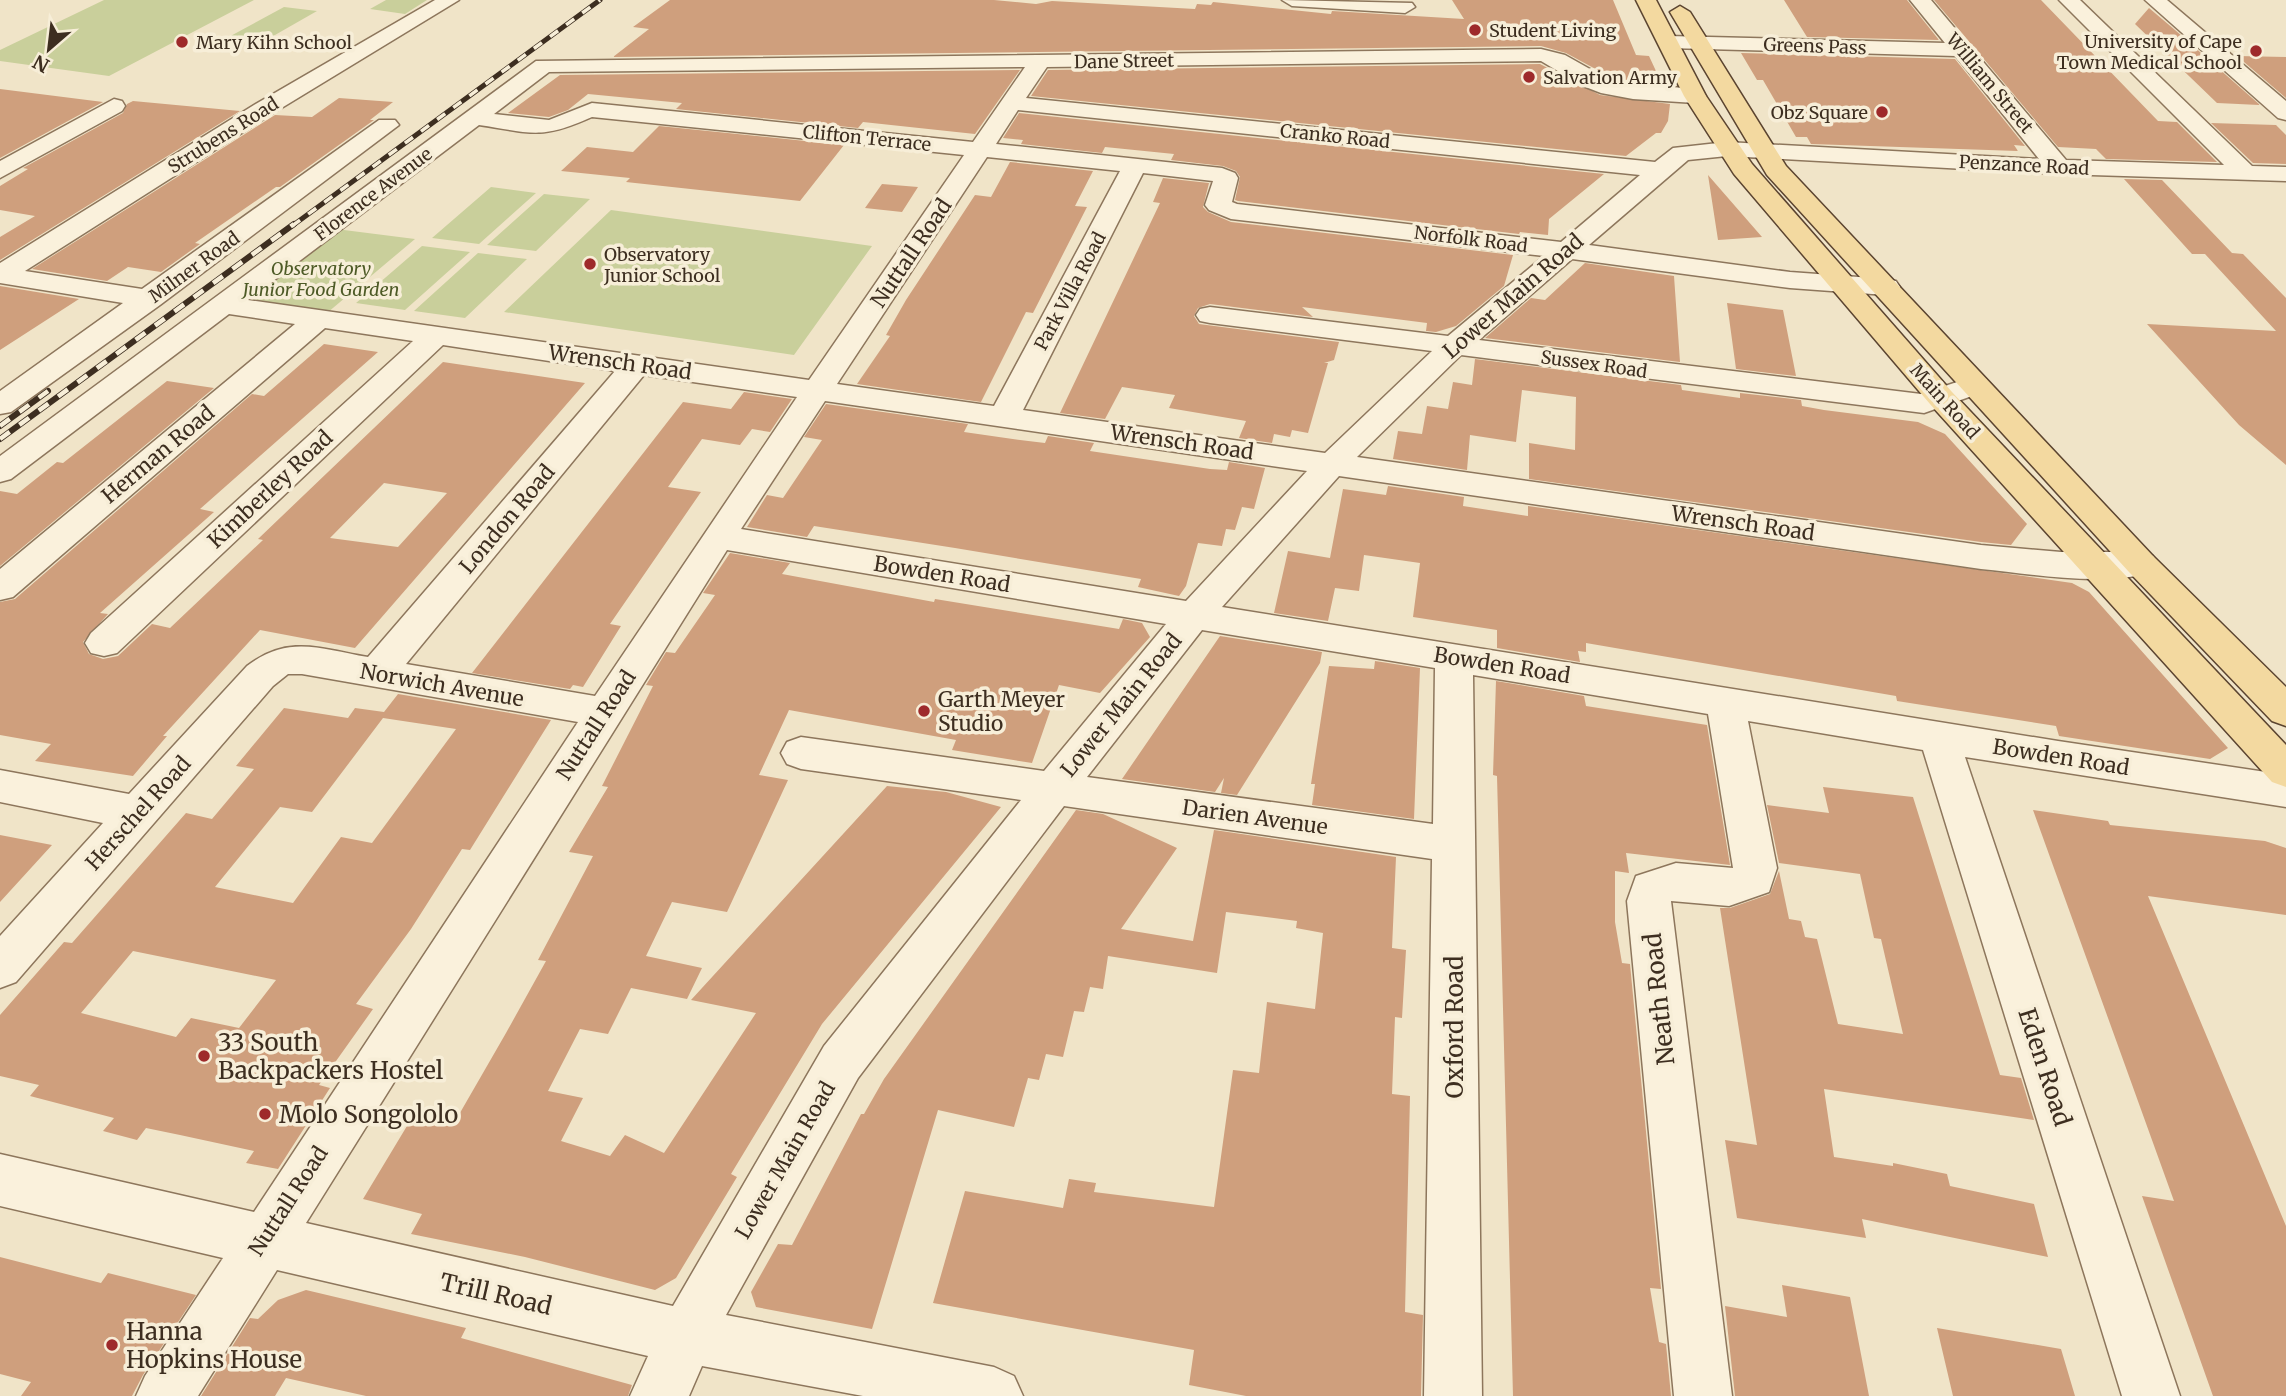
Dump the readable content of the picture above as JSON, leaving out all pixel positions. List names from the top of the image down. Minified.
{"streets":{"main road":["Main Road"],"street":["Greens Pass","Dane Street","William Street","Strubens Road","Cranko Road","Clifton Terrace","Penzance Road","Florence Avenue","Norfolk Road","Nuttall Road","Milner Road","Park Villa Road","Lower Main Road","Wrensch Road","Sussex Road","Herman Road","Kimberley Road","London Road","Bowden Road","Norwich Avenue","Herschel Road","Darien Avenue","Neath Road","Oxford Road","Eden Road","Trill Road"]},"crossings":[["Greens Pass","William Street"],["Greens Pass","Main Road"],["Dane Street","Florence Avenue"],["Dane Street","Nuttall Road"],["Dane Street","Main Road"],["William Street","Penzance Road"],["Cranko Road","Nuttall Road"],["Cranko Road","Lower Main Road"],["Clifton Terrace","Florence Avenue"],["Clifton Terrace","Norfolk Road"],["Clifton Terrace","Nuttall Road"],["Clifton Terrace","Park Villa Road"],["Penzance Road","Lower Main Road"],["Penzance Road","Main Road"],["Florence Avenue","Wrensch Road"],["Norfolk Road","Lower Main Road"],["Norfolk Road","Main Road"],["Nuttall Road","Wrensch Road"],["Nuttall Road","Bowden Road"],["Nuttall Road","Norwich Avenue"],["Nuttall Road","Trill Road"],["Park Villa Road","Wrensch Road"],["Lower Main Road","Wrensch Road"],["Lower Main Road","Sussex Road"],["Lower Main Road","Main Road"],["Lower Main Road","Bowden Road"],["Lower Main Road","Darien Avenue"],["Lower Main Road","Trill Road"],["Wrensch Road","Main Road"],["Wrensch Road","Herman Road"],["Wrensch Road","Kimberley Road"],["Wrensch Road","London Road"],["Sussex Road","Main Road"],["London Road","Norwich Avenue"],["Bowden Road","Neath Road"],["Bowden Road","Oxford Road"],["Bowden Road","Eden Road"],["Norwich Avenue","Herschel Road"],["Darien Avenue","Oxford Road"]],"parks":["Observatory Junior Food Garden"],"places":["Student Living","Mary Kihn School","University of Cape Town Medical School","Salvation Army","Obz Square","Observatory Junior School","Garth Meyer Studio","33 South Backpackers Hostel","Molo Songololo","Hanna Hopkins House"],"north":"bottom left"}
